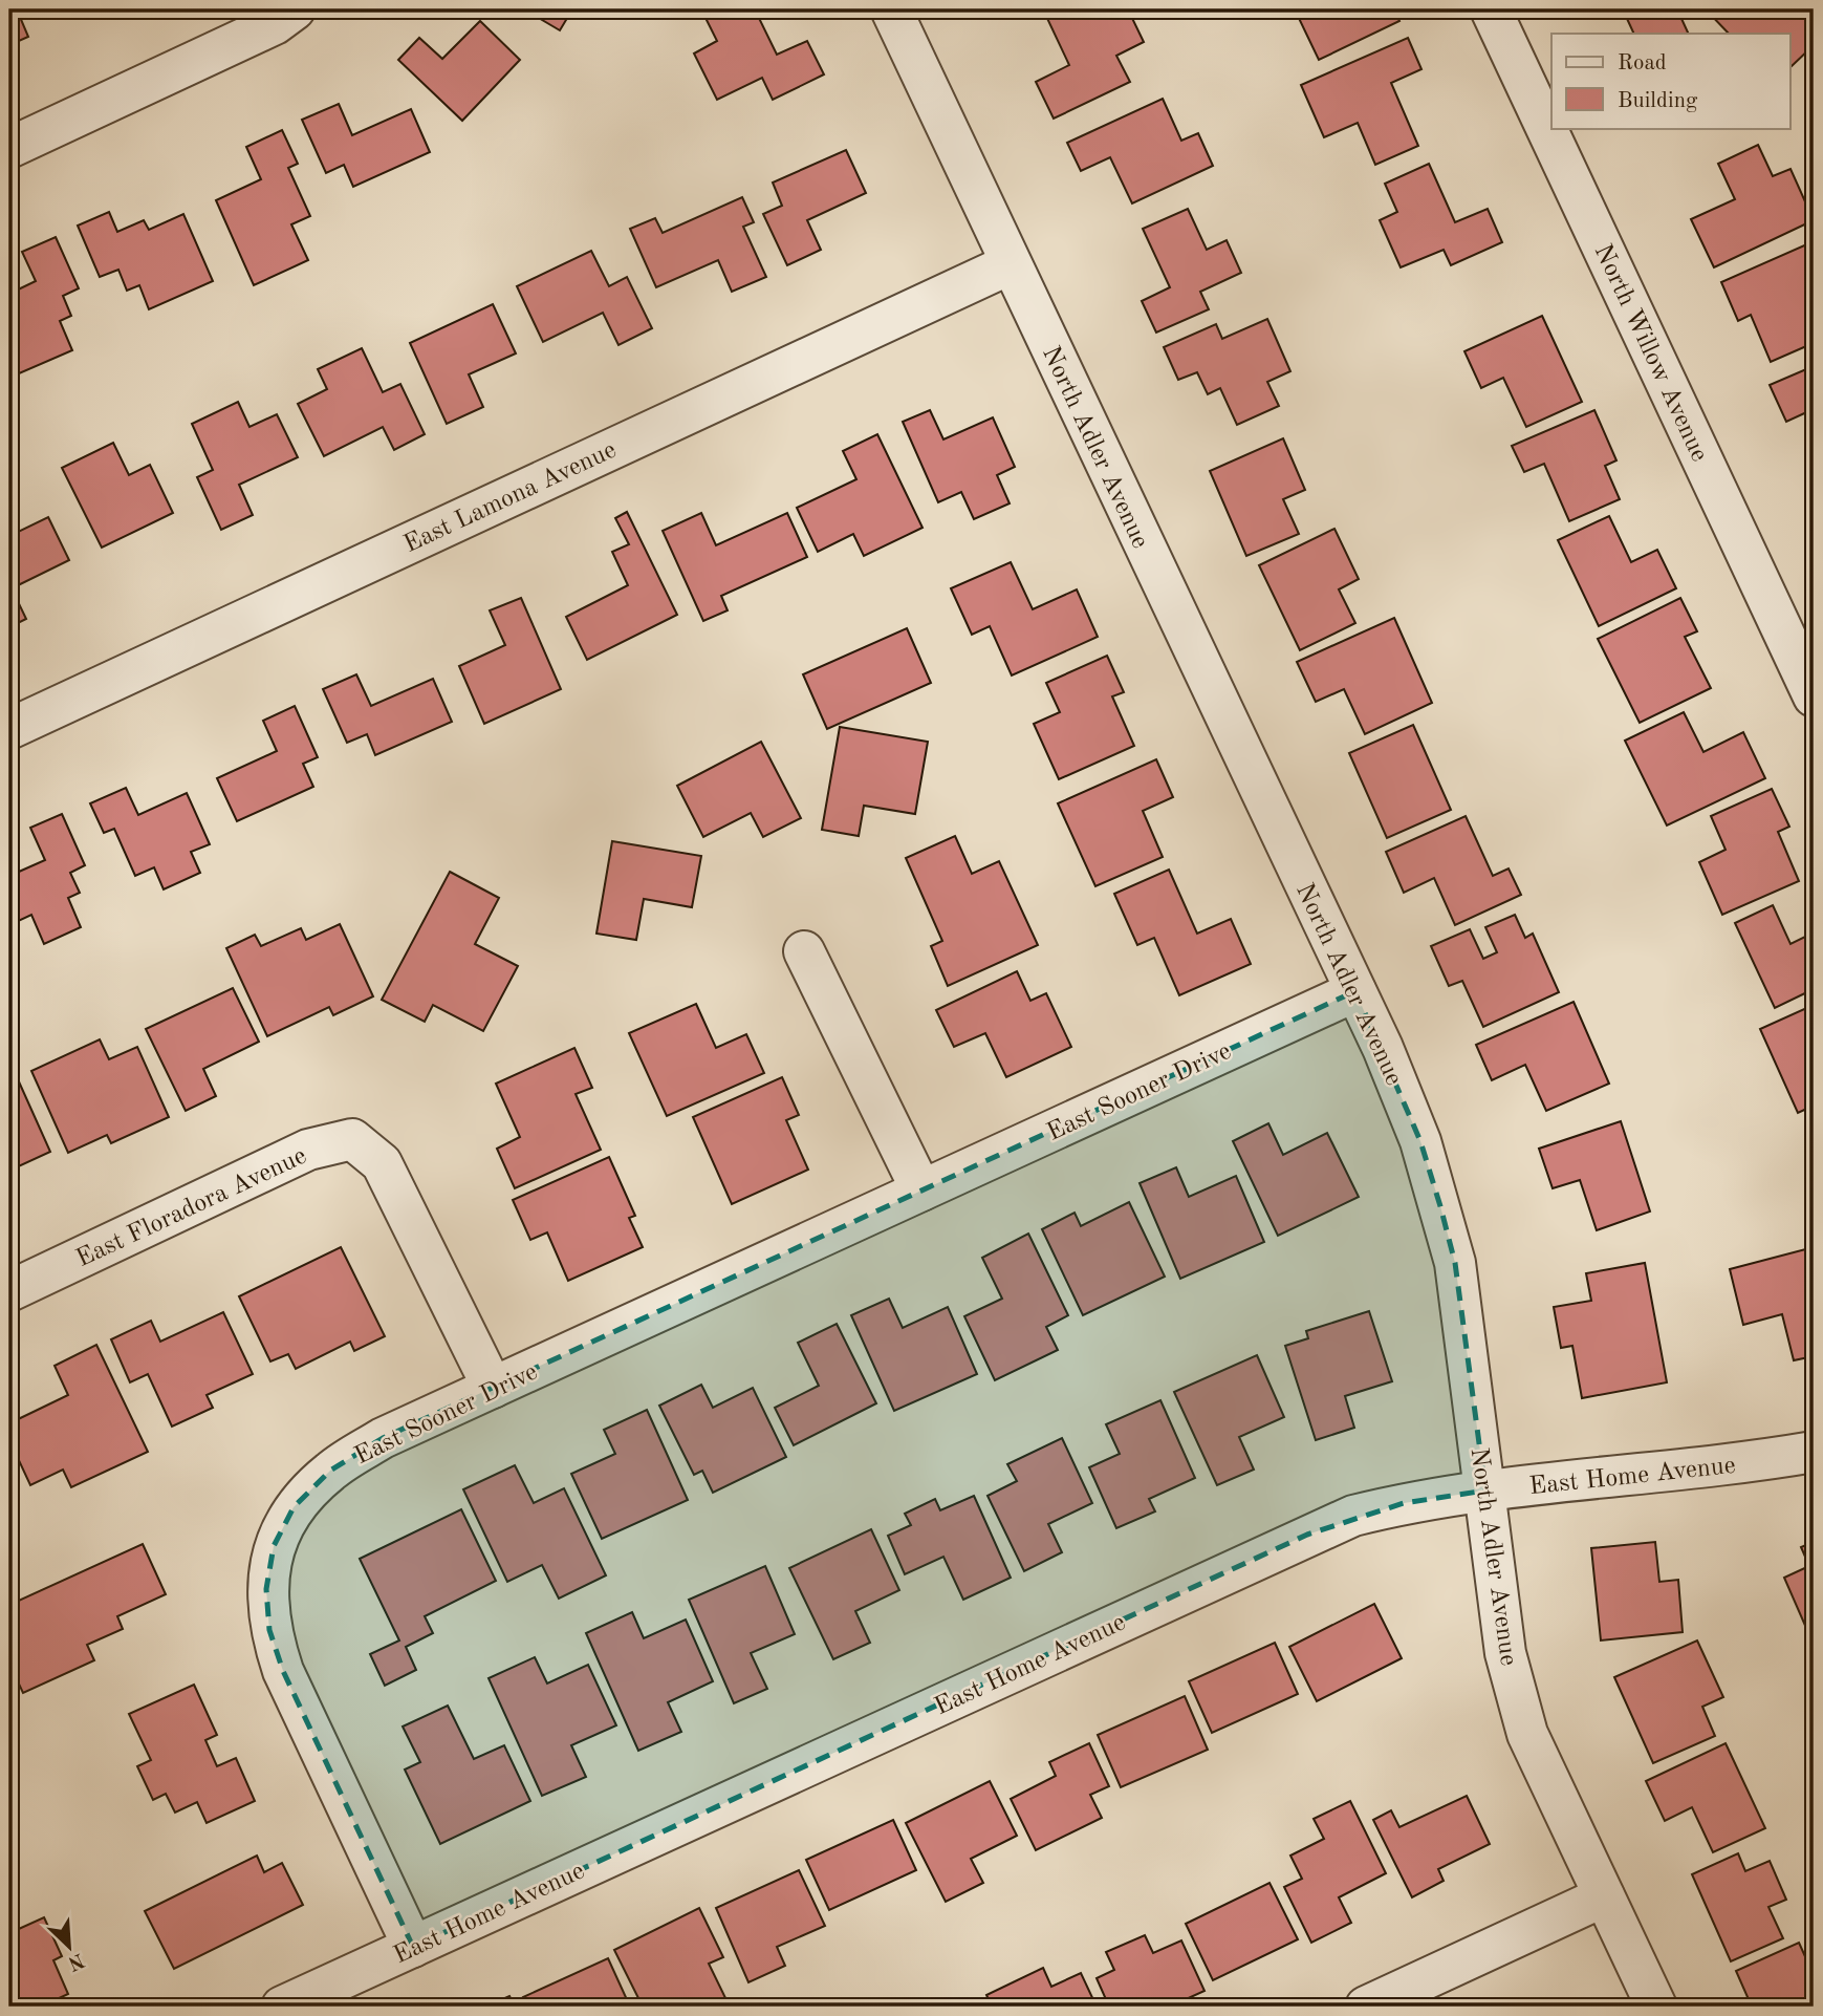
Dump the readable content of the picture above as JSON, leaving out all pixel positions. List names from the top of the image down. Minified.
{"streets":{"street":["North Willow Avenue","North Adler Avenue","East Lamona Avenue","East Sooner Drive","East Floradora Avenue","East Home Avenue"]},"crossings":[["North Adler Avenue","East Lamona Avenue"],["North Adler Avenue","East Sooner Drive"],["North Adler Avenue","East Home Avenue"],["East Sooner Drive","East Floradora Avenue"],["East Sooner Drive","East Home Avenue"]],"legend":["Road","Building"],"north":"bottom right"}
